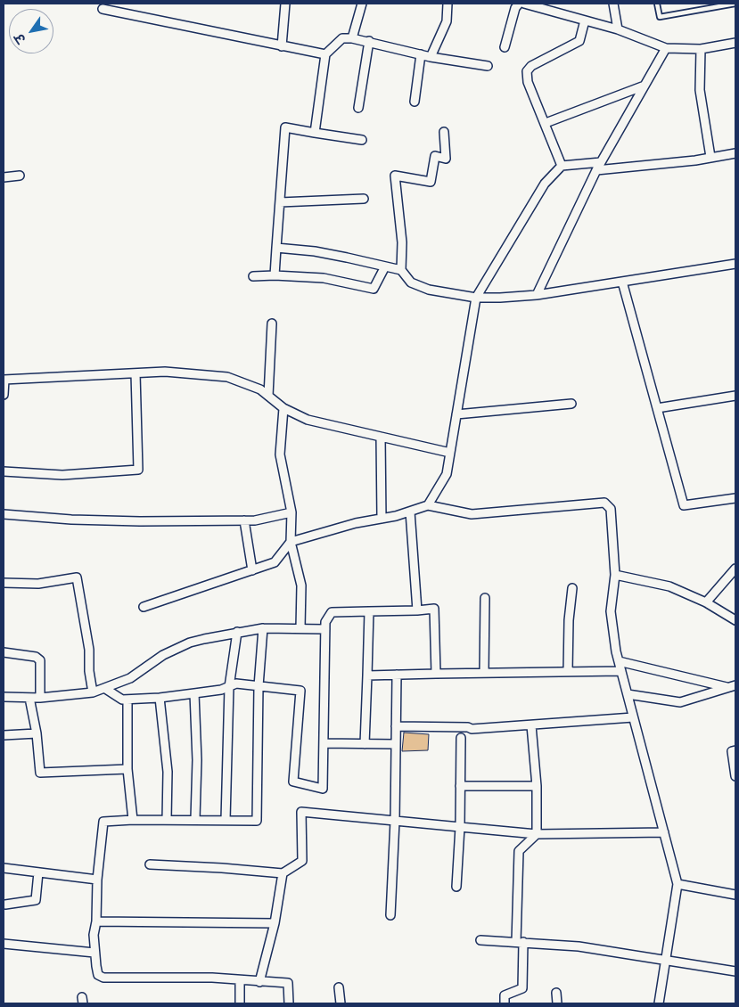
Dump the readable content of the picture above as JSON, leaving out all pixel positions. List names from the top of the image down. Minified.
{"north":"bottom left"}
